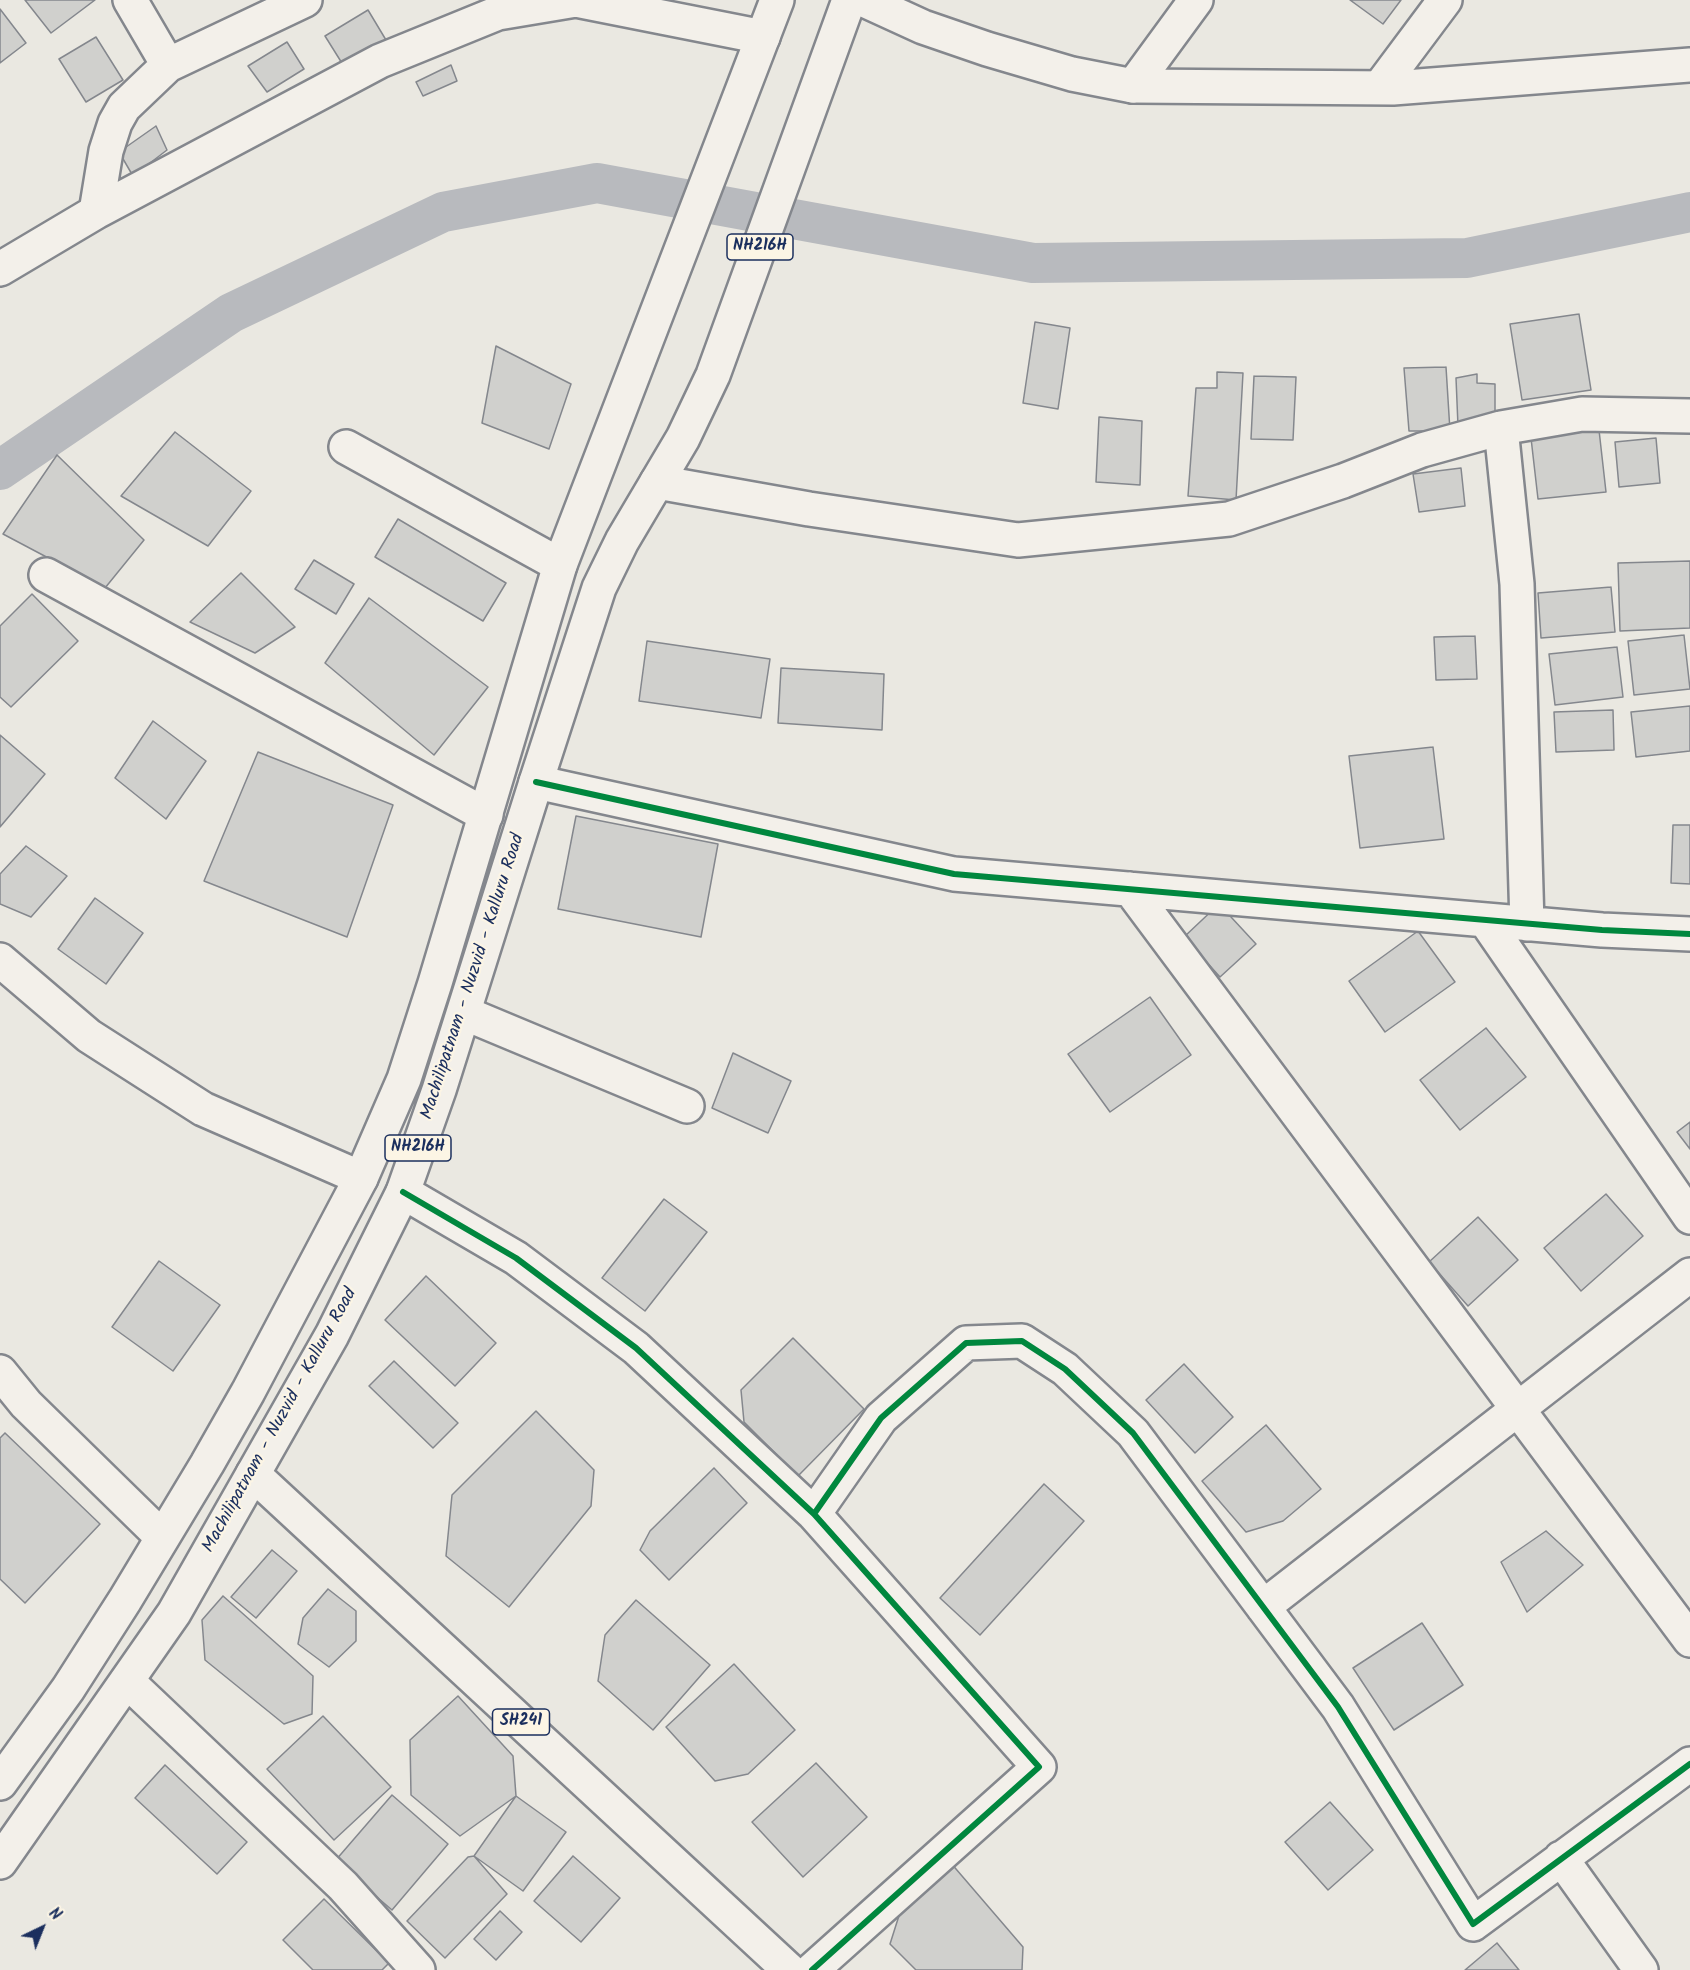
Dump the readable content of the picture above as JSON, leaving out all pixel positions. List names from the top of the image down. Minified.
{"streets":{"main road":["NH216H","Machilipatnam - Nuzvid - Kalluru Road","SH241"]},"crossings":[["NH216H","Machilipatnam - Nuzvid - Kalluru Road"],["Machilipatnam - Nuzvid - Kalluru Road","SH241"]],"north":"top right"}
